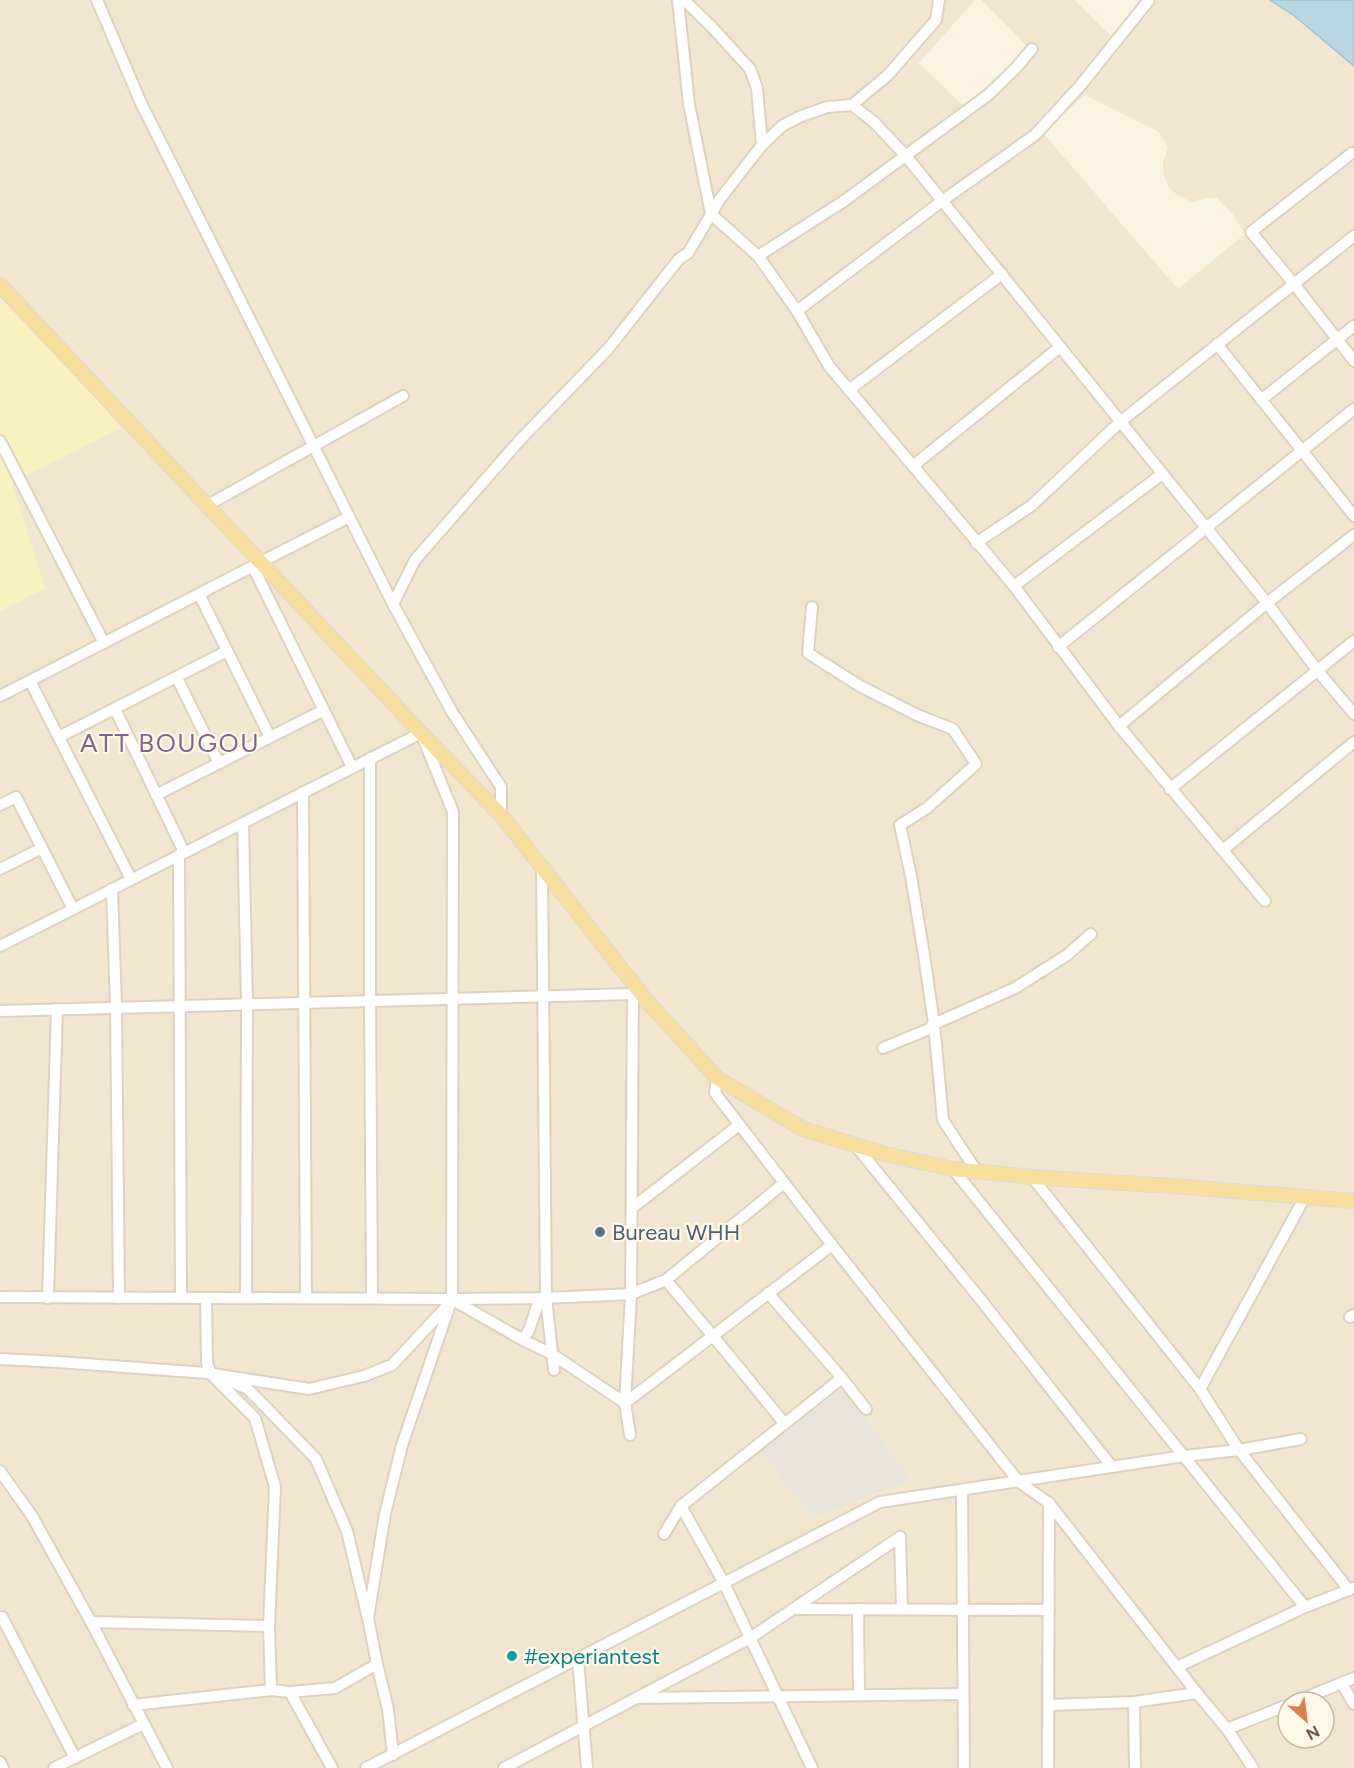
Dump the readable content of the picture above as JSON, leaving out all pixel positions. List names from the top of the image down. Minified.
{"districts":["ATT BOUGOU"],"places":["Bureau WHH","#experiantest"],"north":"bottom right"}
